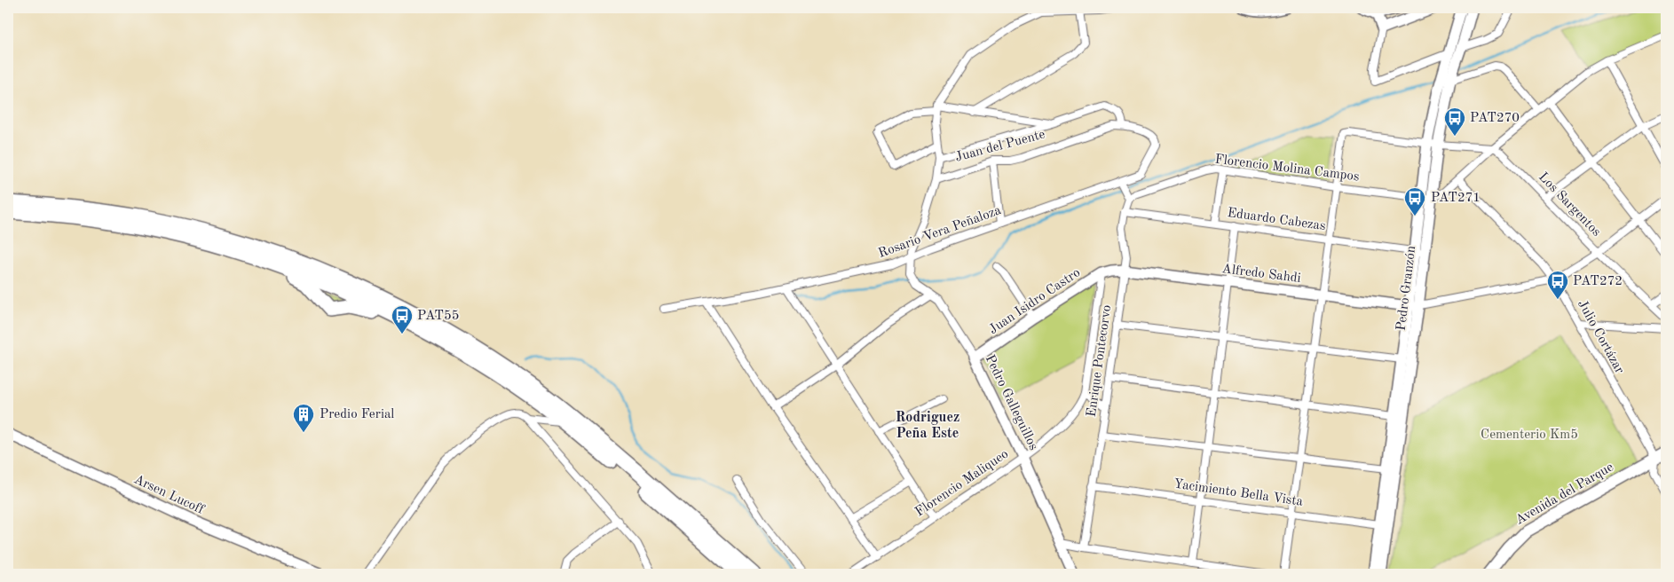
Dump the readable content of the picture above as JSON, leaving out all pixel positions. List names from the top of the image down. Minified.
{"streets":{"main road":["Avenida del Parque"],"street":["Juan del Puente","Florencio Molina Campos","Los Sargentos","Eduardo Cabezas","Rosario Vera Peñaloza","Alfredo Sahdi","Pedro Granzón","Juan Isidro Castro","Julio Cortázar","Enrique Pontecorvo","Pedro Galleguillos","Florencio Maliqueo","Yacimiento Bella Vista","Arsen Lucoff"]},"crossings":[["Juan del Puente","Rosario Vera Peñaloza"],["Florencio Molina Campos","Pedro Granzón"],["Florencio Molina Campos","Enrique Pontecorvo"],["Eduardo Cabezas","Pedro Granzón"],["Eduardo Cabezas","Enrique Pontecorvo"],["Rosario Vera Peñaloza","Pedro Galleguillos"],["Alfredo Sahdi","Pedro Granzón"],["Alfredo Sahdi","Juan Isidro Castro"],["Alfredo Sahdi","Enrique Pontecorvo"],["Alfredo Sahdi","Florencio Maliqueo"],["Pedro Granzón","Yacimiento Bella Vista"],["Juan Isidro Castro","Pedro Galleguillos"],["Juan Isidro Castro","Florencio Maliqueo"],["Julio Cortázar","Avenida del Parque"],["Enrique Pontecorvo","Yacimiento Bella Vista"],["Pedro Galleguillos","Florencio Maliqueo"]],"districts":["Rodriguez Peña Este"],"parks":["Cementerio Km5"],"places":{"bus stop":["PAT270","PAT271","PAT272","PAT55"],"building":["Predio Ferial"]}}
